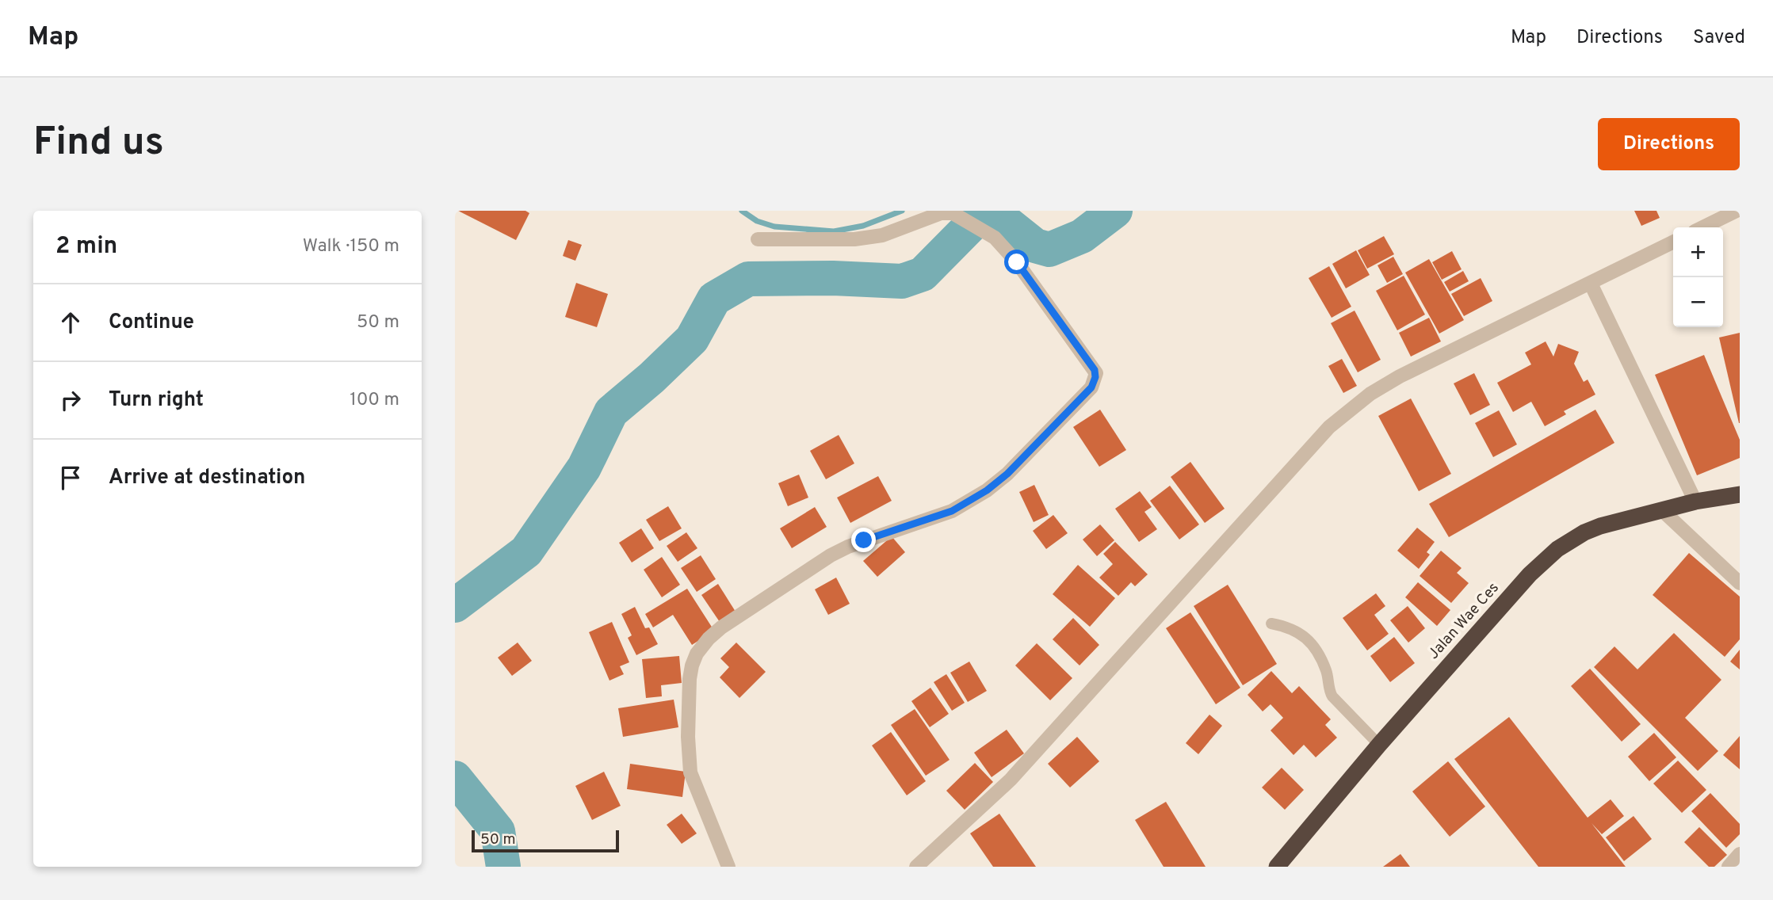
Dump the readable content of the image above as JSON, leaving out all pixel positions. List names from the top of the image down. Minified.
{"streets":{"highway":["Jalan Wae Ces"]},"scale_bar":"50 m","page":{"header":"Map","nav":["Map","Directions","Saved"],"buttons":"Directions","title":"Find us","heading":["2 min","Walk · 150 m"],"map_buttons":["+","−"],"list":[["Continue","50 m"],["Turn right","100 m"],"Arrive at destination"],"scale":"50 m"}}
